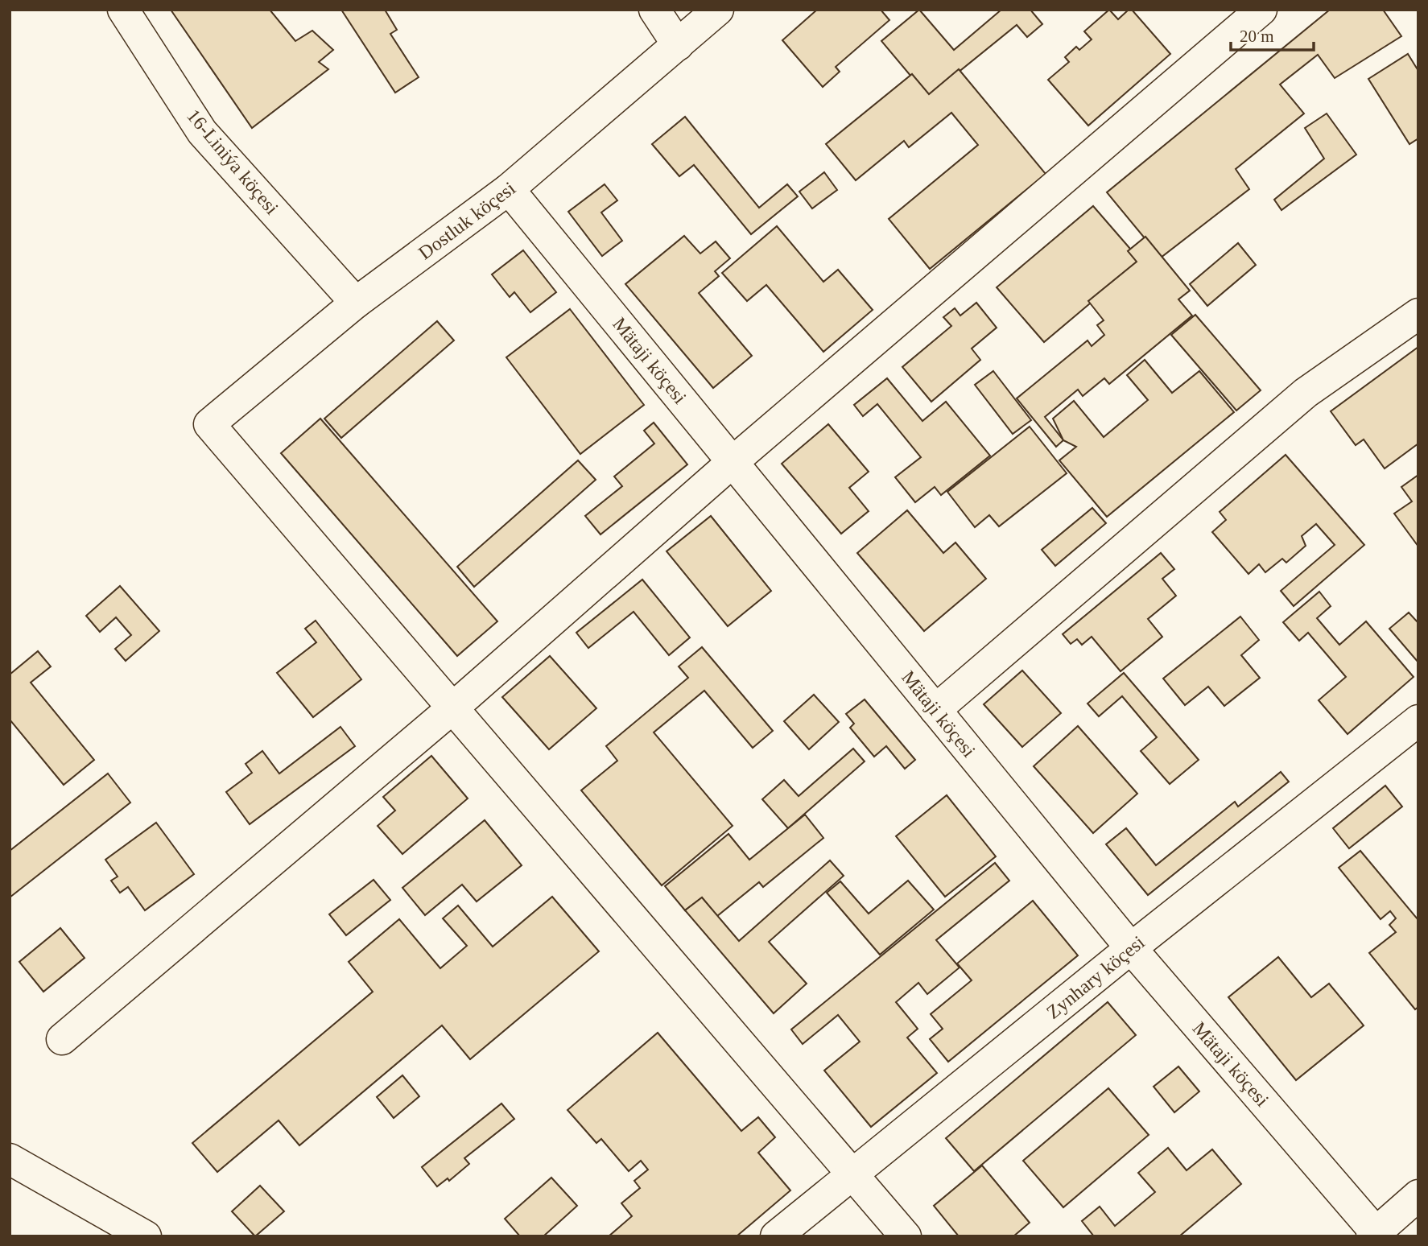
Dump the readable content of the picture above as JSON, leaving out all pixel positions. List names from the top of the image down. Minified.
{"streets":{"street":["16-Liniýa köçesi","Dostluk köçesi","Mätaji köçesi","Zynhary köçesi"]},"crossings":[["16-Liniýa köçesi","Dostluk köçesi"],["Dostluk köçesi","Mätaji köçesi"],["Mätaji köçesi","Zynhary köçesi"]],"scale_bar":"20 m"}
